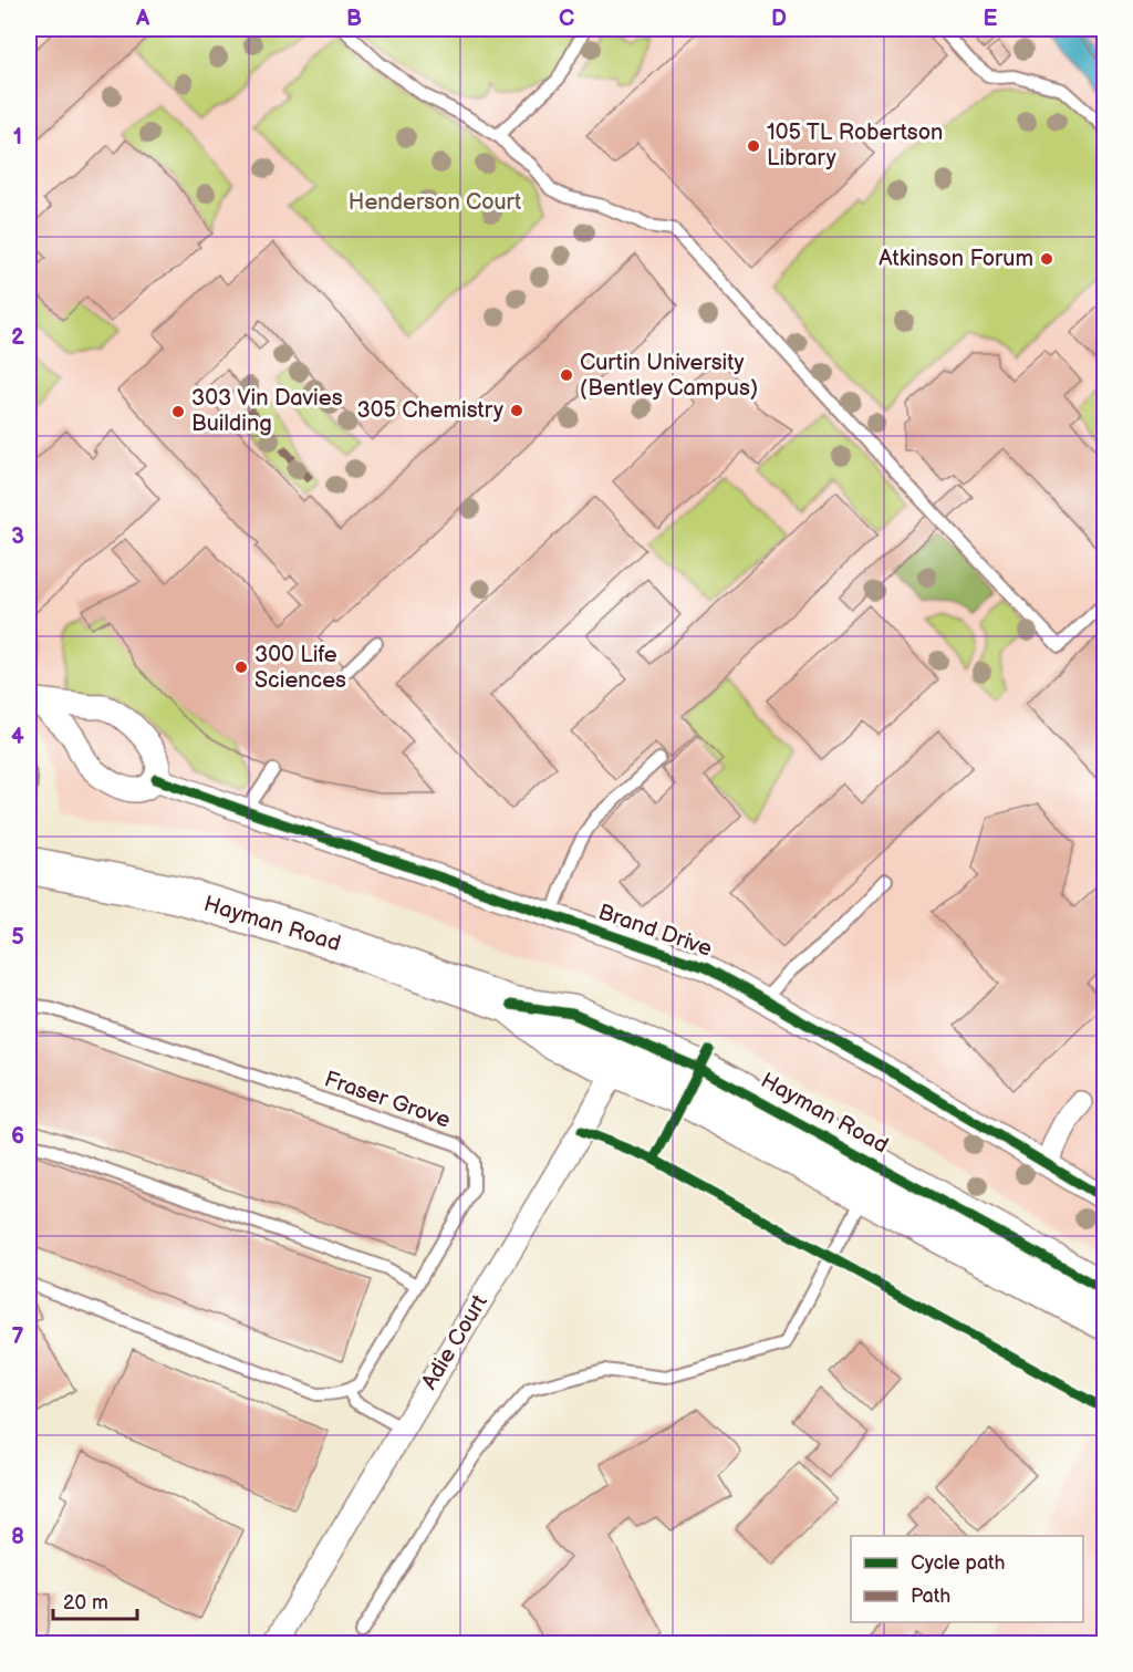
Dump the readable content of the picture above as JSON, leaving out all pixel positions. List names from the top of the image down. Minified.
{"streets":{"main road":["Hayman Road"],"street":["Brand Drive","Adie Court"],"lane":["Fraser Grove"]},"crossings":[["Hayman Road","Adie Court"]],"parks":["Henderson Court"],"places":["105 TL Robertson Library","Atkinson Forum","Curtin University (Bentley Campus)","305 Chemistry","303 Vin Davies Building","300 Life Sciences"],"legend":["Cycle path","Path"],"scale_bar":"20 m","grid":{"columns":["A","B","C","D","E"],"rows":["1","2","3","4","5","6","7","8"]}}
